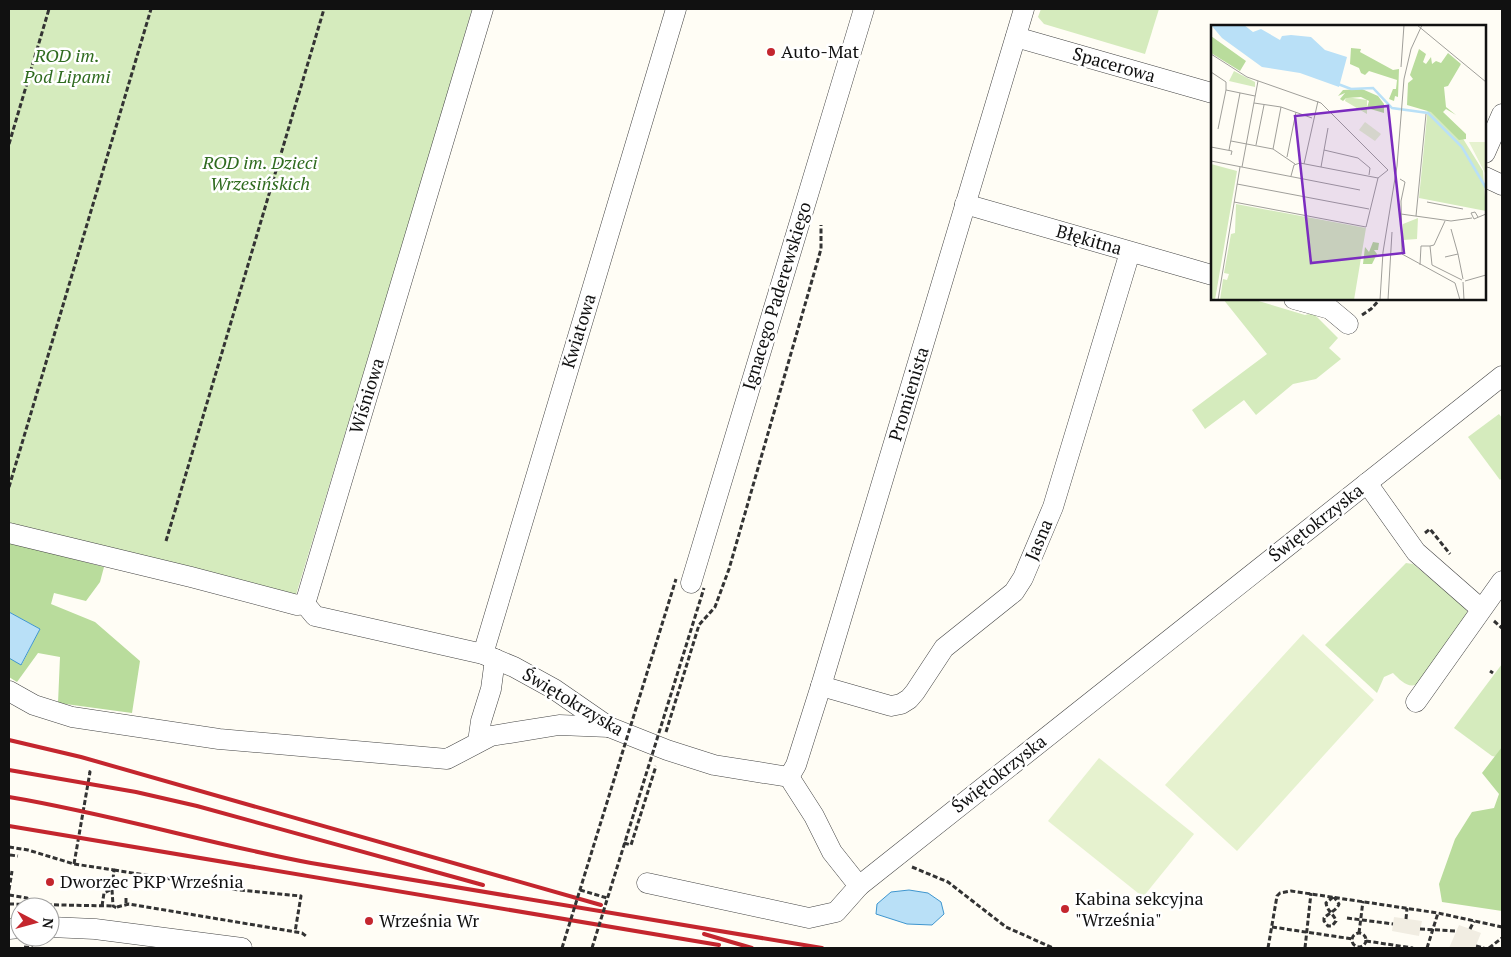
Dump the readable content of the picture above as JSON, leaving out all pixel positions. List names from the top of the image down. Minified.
{"streets":{"street":["Spacerowa","Błękitna","Ignacego Paderewskiego","Kwiatowa","Promienista","Wiśniowa","Świętokrzyska","Jasna"]},"crossings":[["Spacerowa","Promienista"],["Błękitna","Promienista"],["Błękitna","Jasna"],["Kwiatowa","Świętokrzyska"],["Promienista","Świętokrzyska"],["Promienista","Jasna"]],"parks":["ROD im. Pod Lipami","ROD im. Dzieci Wrzesińskich"],"places":["Auto-Mat","Dworzec PKP Września","Kabina sekcyjna \"Września\"","Września Wr"],"north":"right"}
